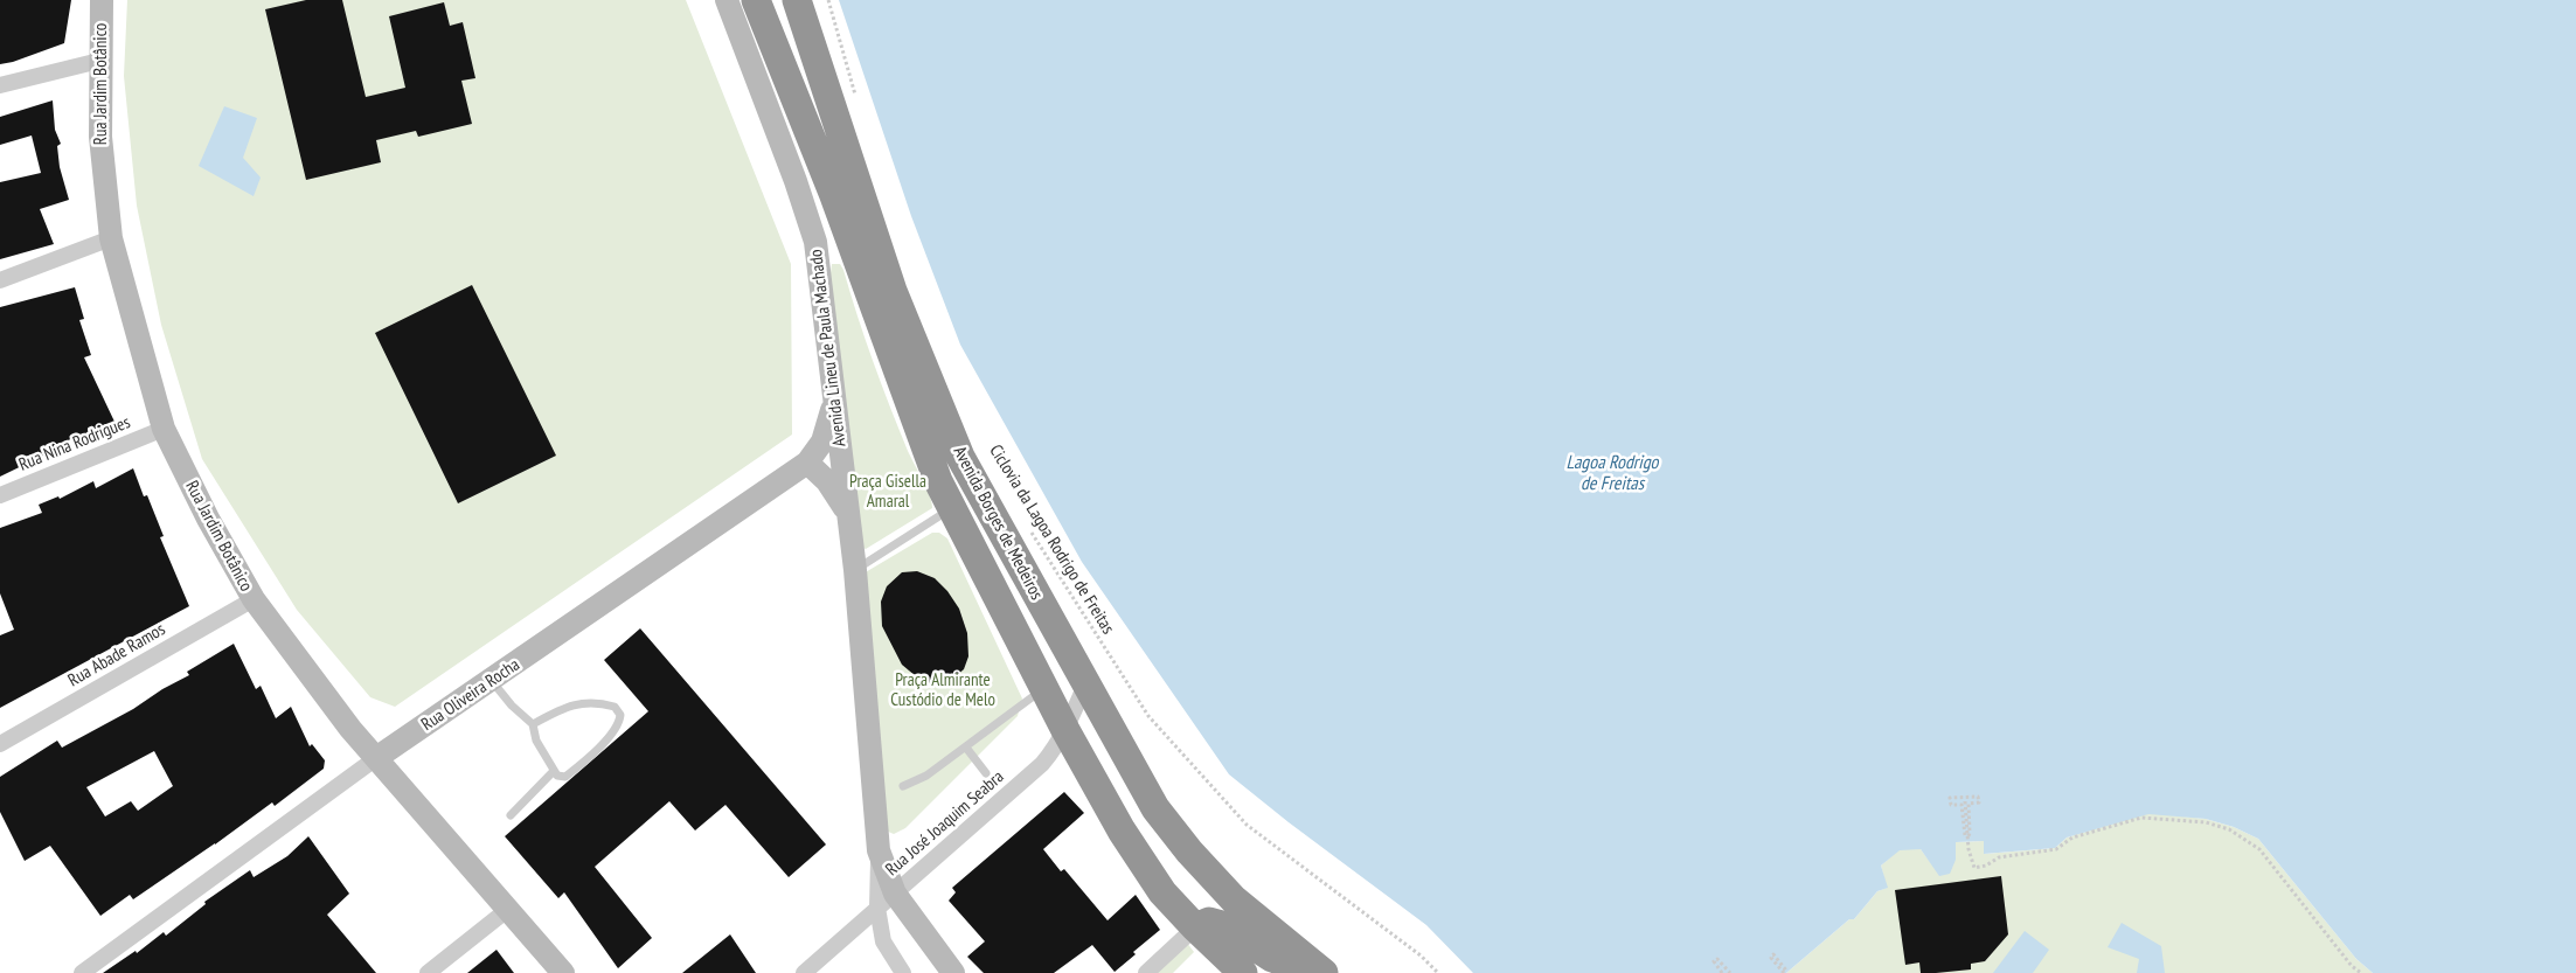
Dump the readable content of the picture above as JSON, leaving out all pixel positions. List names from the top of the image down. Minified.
{"streets":{"highway":["Avenida Borges de Medeiros"],"street":["Rua Jardim Botânico","Avenida Lineu de Paula Machado","Rua Nina Rodrigues","Rua Abade Ramos","Rua Oliveira Rocha","Rua José Joaquim Seabra"],"path":["Ciclovia da Lagoa Rodrigo de Freitas"]},"crossings":[["Rua Jardim Botânico","Rua Nina Rodrigues"],["Rua Jardim Botânico","Rua Abade Ramos"],["Rua Jardim Botânico","Rua Oliveira Rocha"],["Avenida Lineu de Paula Machado","Rua Oliveira Rocha"],["Avenida Lineu de Paula Machado","Rua José Joaquim Seabra"],["Avenida Borges de Medeiros","Rua José Joaquim Seabra"]],"water":["Lagoa Rodrigo de Freitas"],"parks":["Praça Gisella Amaral","Praça Almirante Custódio de Melo"]}
